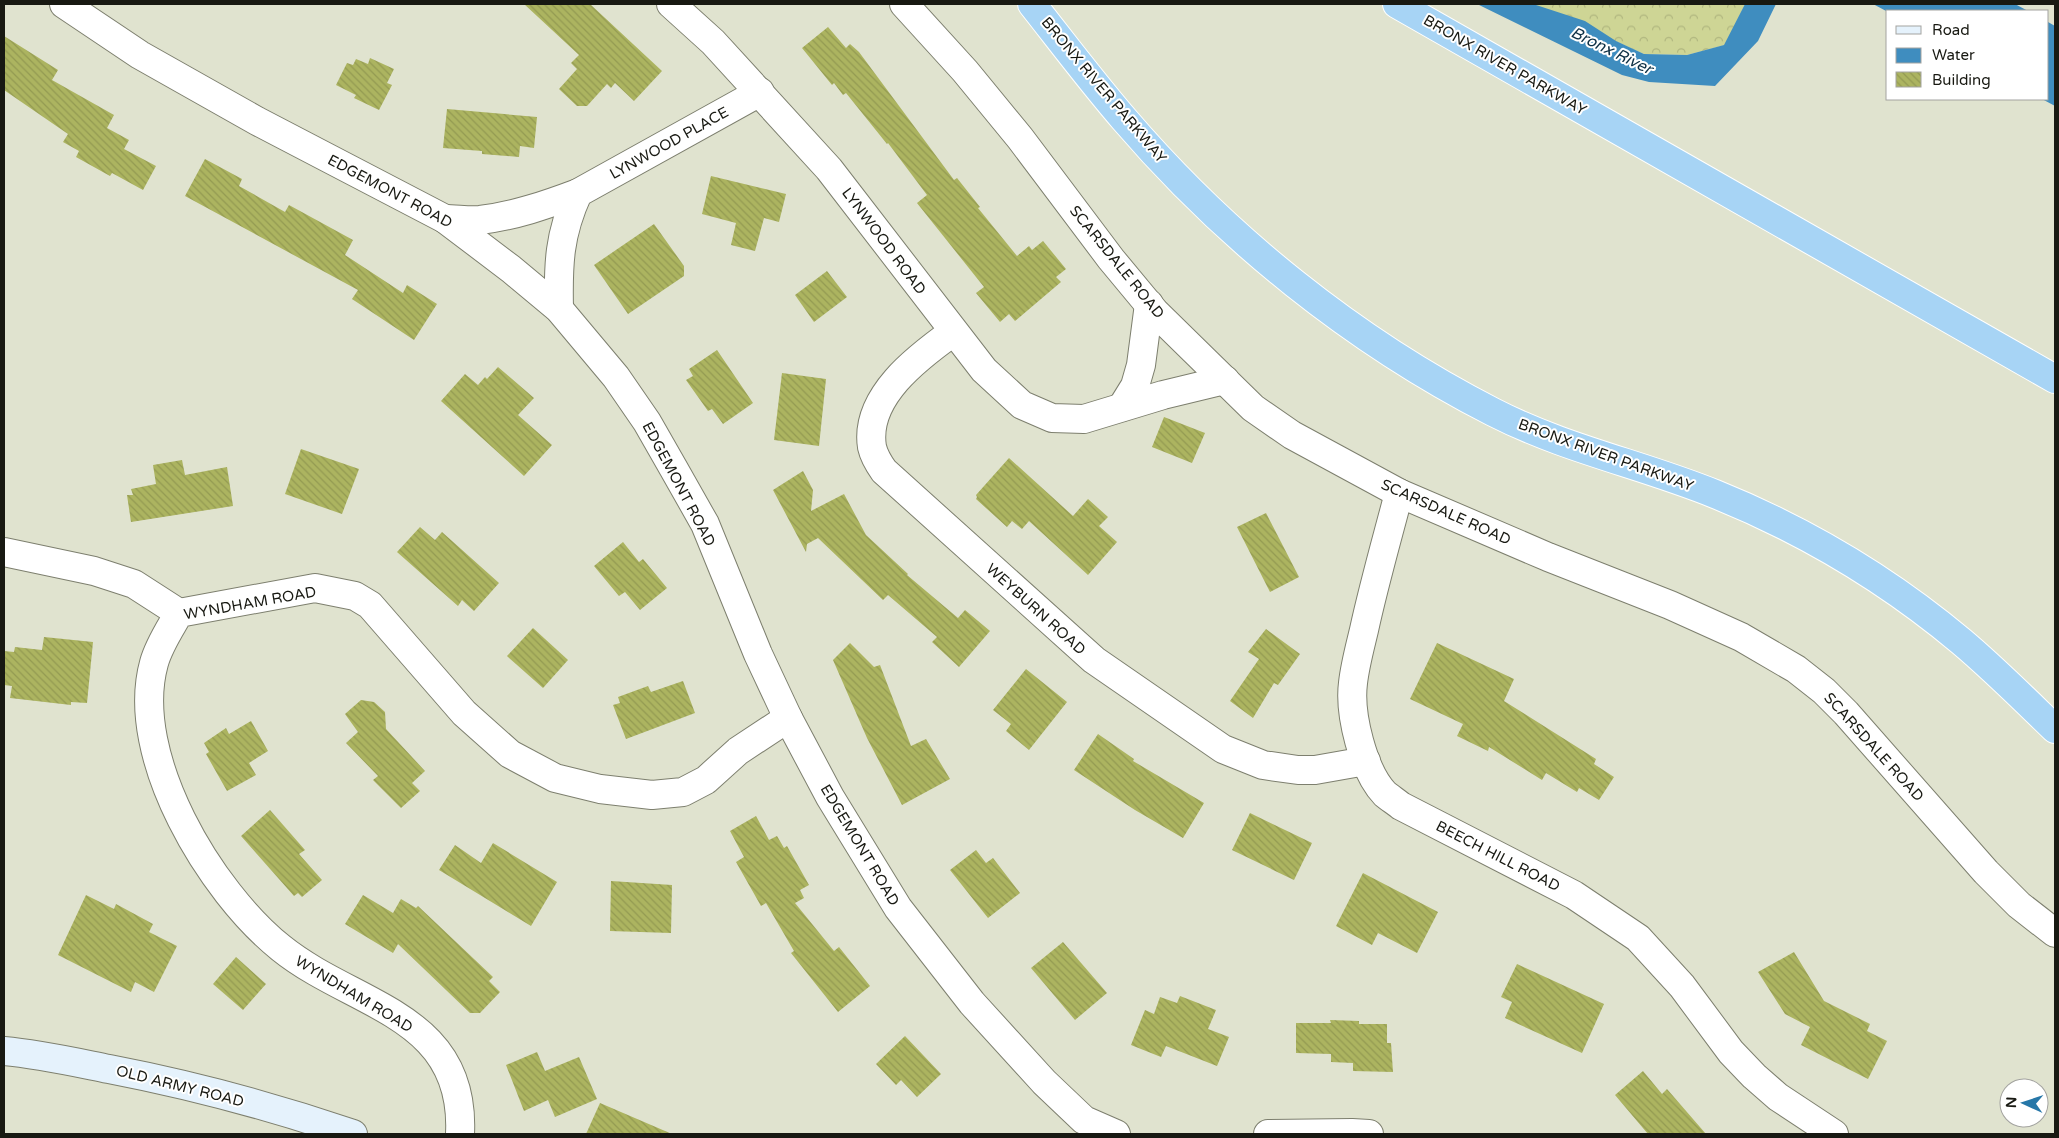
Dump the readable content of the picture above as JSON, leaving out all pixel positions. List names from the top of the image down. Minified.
{"streets":{"highway":["BRONX RIVER PARKWAY"],"street":["LYNWOOD PLACE","EDGEMONT ROAD","LYNWOOD ROAD","SCARSDALE ROAD","WYNDHAM ROAD","WEYBURN ROAD","BEECH HILL ROAD","OLD ARMY ROAD"]},"crossings":[["LYNWOOD PLACE","EDGEMONT ROAD"],["LYNWOOD PLACE","LYNWOOD ROAD"],["EDGEMONT ROAD","WYNDHAM ROAD"],["LYNWOOD ROAD","SCARSDALE ROAD"],["LYNWOOD ROAD","WEYBURN ROAD"],["SCARSDALE ROAD","BEECH HILL ROAD"],["WEYBURN ROAD","BEECH HILL ROAD"]],"water":["Bronx River"],"legend":["Road","Water","Building"],"north":"left"}
